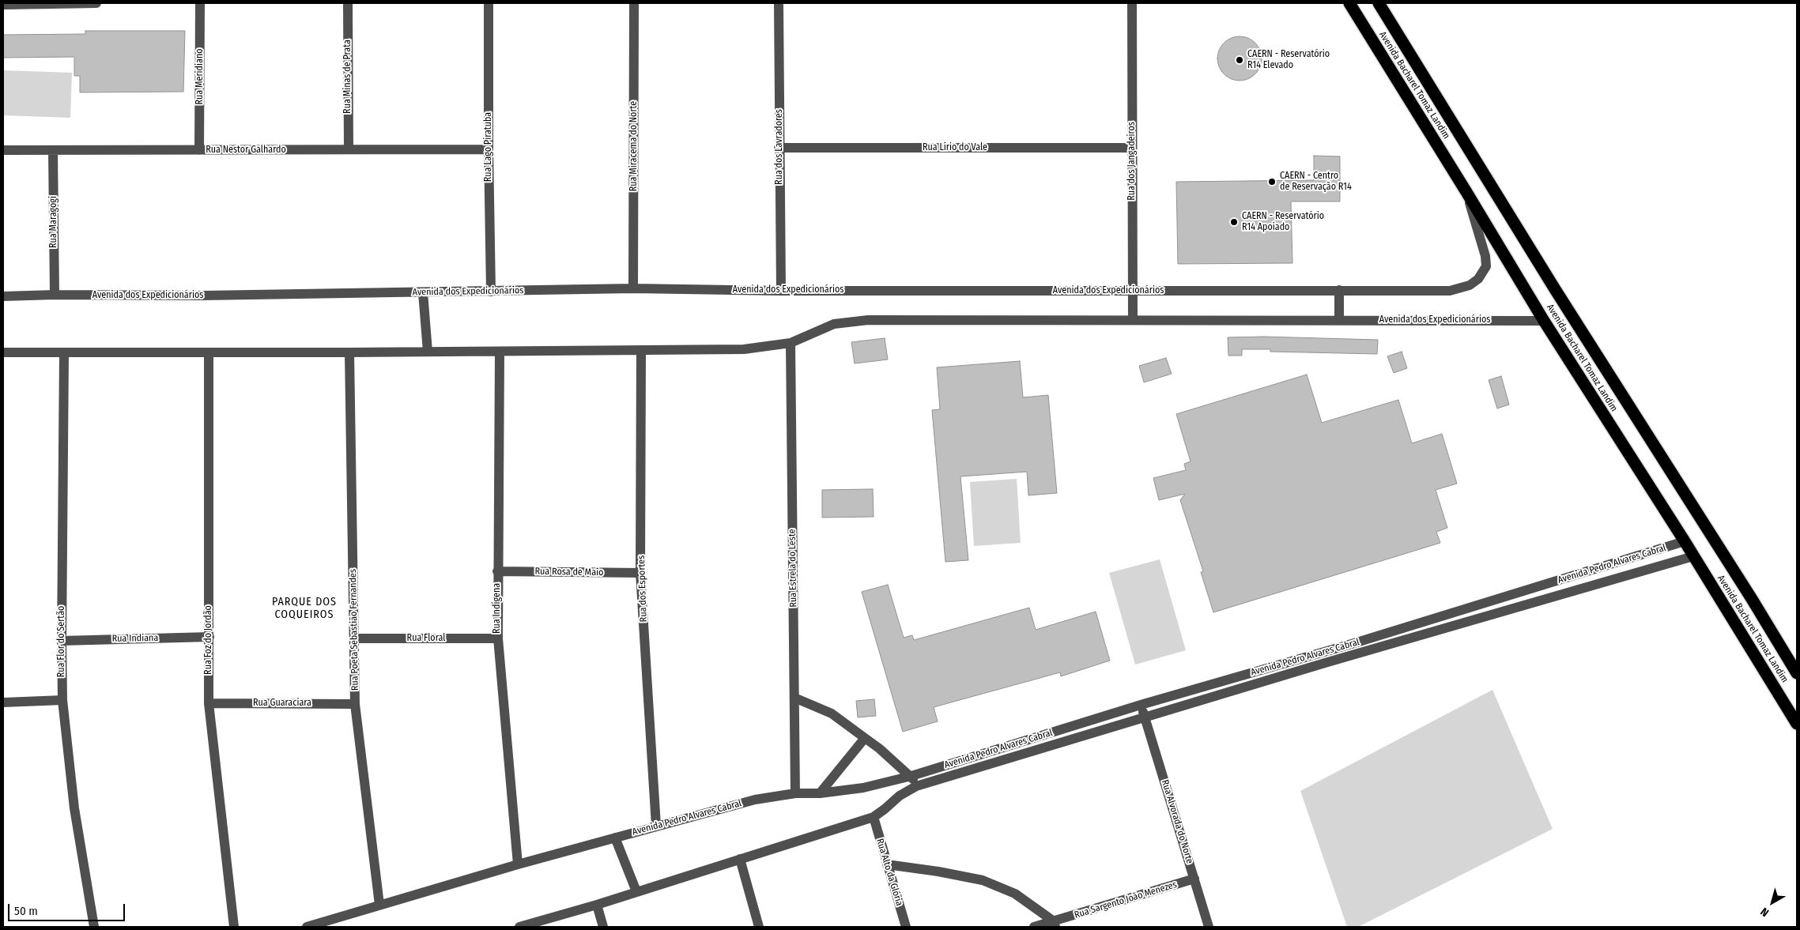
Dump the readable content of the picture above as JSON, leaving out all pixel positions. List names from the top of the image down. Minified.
{"streets":{"highway":["Avenida Bacharel Tomaz Landim"],"street":["Rua Meridiano","Rua Minas de Prata","Rua Miracema do Norte","Rua Lago Piratuba","Rua dos Lavradores","Rua Lírio do Vale","Rua Nestor Galhardo","Rua dos Jangadeiros","Rua Maragogi","Avenida dos Expedicionários","Avenida Pedro Alvares Cabral","Rua Estrela do Leste","Rua Rosa de Maio","Rua dos Esportes","Rua Indígena","Rua Poeta Sebastião Fernandes","Rua Indiana","Rua Floral","Rua Foz do Jordão","Rua Flor do Sertão","Rua Guaraciara","Rua Alvorada do Norte","Rua Alto da Glória","Rua Sargento João Menezes"]},"crossings":[["Rua Meridiano","Rua Nestor Galhardo"],["Rua Minas de Prata","Rua Nestor Galhardo"],["Avenida Bacharel Tomaz Landim","Avenida dos Expedicionários"],["Avenida Bacharel Tomaz Landim","Avenida Pedro Alvares Cabral"],["Rua Miracema do Norte","Avenida dos Expedicionários"],["Rua Lago Piratuba","Rua Nestor Galhardo"],["Rua Lago Piratuba","Avenida dos Expedicionários"],["Rua dos Lavradores","Rua Lírio do Vale"],["Rua dos Lavradores","Avenida dos Expedicionários"],["Rua Lírio do Vale","Rua dos Jangadeiros"],["Rua Nestor Galhardo","Rua Maragogi"],["Rua dos Jangadeiros","Avenida dos Expedicionários"],["Rua Maragogi","Avenida dos Expedicionários"],["Avenida dos Expedicionários","Rua Estrela do Leste"],["Avenida dos Expedicionários","Rua dos Esportes"],["Avenida dos Expedicionários","Rua Indígena"],["Avenida dos Expedicionários","Rua Poeta Sebastião Fernandes"],["Avenida dos Expedicionários","Rua Foz do Jordão"],["Avenida dos Expedicionários","Rua Flor do Sertão"],["Avenida Pedro Alvares Cabral","Rua Estrela do Leste"],["Avenida Pedro Alvares Cabral","Rua dos Esportes"],["Avenida Pedro Alvares Cabral","Rua Indígena"],["Avenida Pedro Alvares Cabral","Rua Poeta Sebastião Fernandes"],["Avenida Pedro Alvares Cabral","Rua Alvorada do Norte"],["Avenida Pedro Alvares Cabral","Rua Alto da Glória"],["Rua Rosa de Maio","Rua dos Esportes"],["Rua Rosa de Maio","Rua Indígena"],["Rua Indígena","Rua Floral"],["Rua Poeta Sebastião Fernandes","Rua Floral"],["Rua Poeta Sebastião Fernandes","Rua Guaraciara"],["Rua Indiana","Rua Foz do Jordão"],["Rua Indiana","Rua Flor do Sertão"],["Rua Foz do Jordão","Rua Guaraciara"],["Rua Alvorada do Norte","Rua Sargento João Menezes"]],"districts":["PARQUE DOS COQUEIROS"],"places":["CAERN - Reservatório R14 Elevado","CAERN - Centro de Reservação R14","CAERN - Reservatório R14 Apoiado"],"scale_bar":"50 m","north":"bottom left"}
